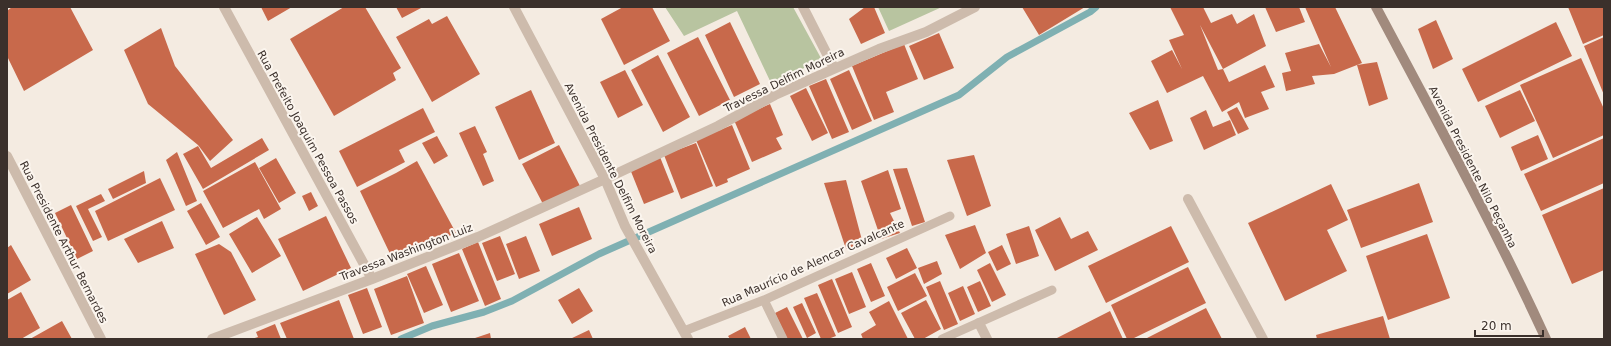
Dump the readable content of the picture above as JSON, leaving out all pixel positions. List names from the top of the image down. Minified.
{"streets":{"main road":["Avenida Presidente Nilo Peçanha"],"street":["Travessa Delfim Moreira","Rua Prefeito Joaquim Pessoa Passos","Avenida Presidente Delfim Moreira","Rua Presidente Arthur Bernardes","Travessa Washington Luiz"],"lane":["Rua Maurício de Alencar Cavalcante"]},"crossings":[["Travessa Delfim Moreira","Avenida Presidente Delfim Moreira"],["Travessa Delfim Moreira","Travessa Washington Luiz"],["Rua Prefeito Joaquim Pessoa Passos","Travessa Washington Luiz"],["Avenida Presidente Delfim Moreira","Travessa Washington Luiz"],["Avenida Presidente Delfim Moreira","Rua Maurício de Alencar Cavalcante"]],"scale_bar":"20 m"}
